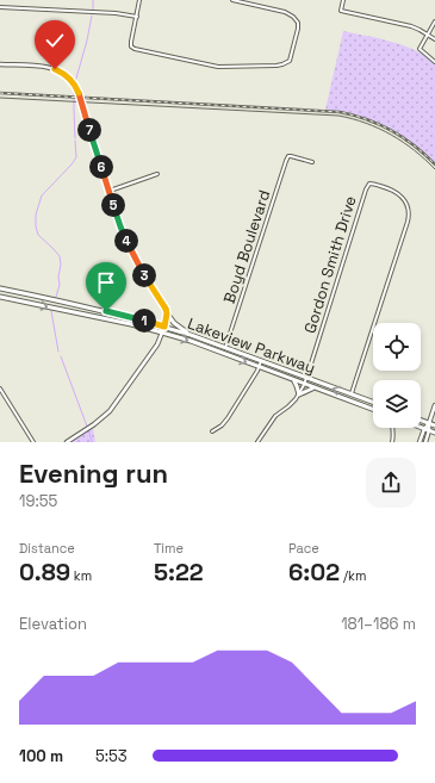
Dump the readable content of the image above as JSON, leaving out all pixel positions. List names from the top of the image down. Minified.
{"streets":{"main road":["Lakeview Parkway"],"street":["Boyd Boulevard","Gordon Smith Drive"]},"crossings":[["Boyd Boulevard","Lakeview Parkway"],["Gordon Smith Drive","Lakeview Parkway"]],"page":{"pins":["7","6","5","4","3","1"],"heading":["Evening run","19:55"],"stats":[["Distance","0.89 km"],["Time","5:22"],["Pace","6:02 /km"]],"chart":["Elevation","181–186 m"],"list":[{"name":"100 m","note":"5:53"}]}}
